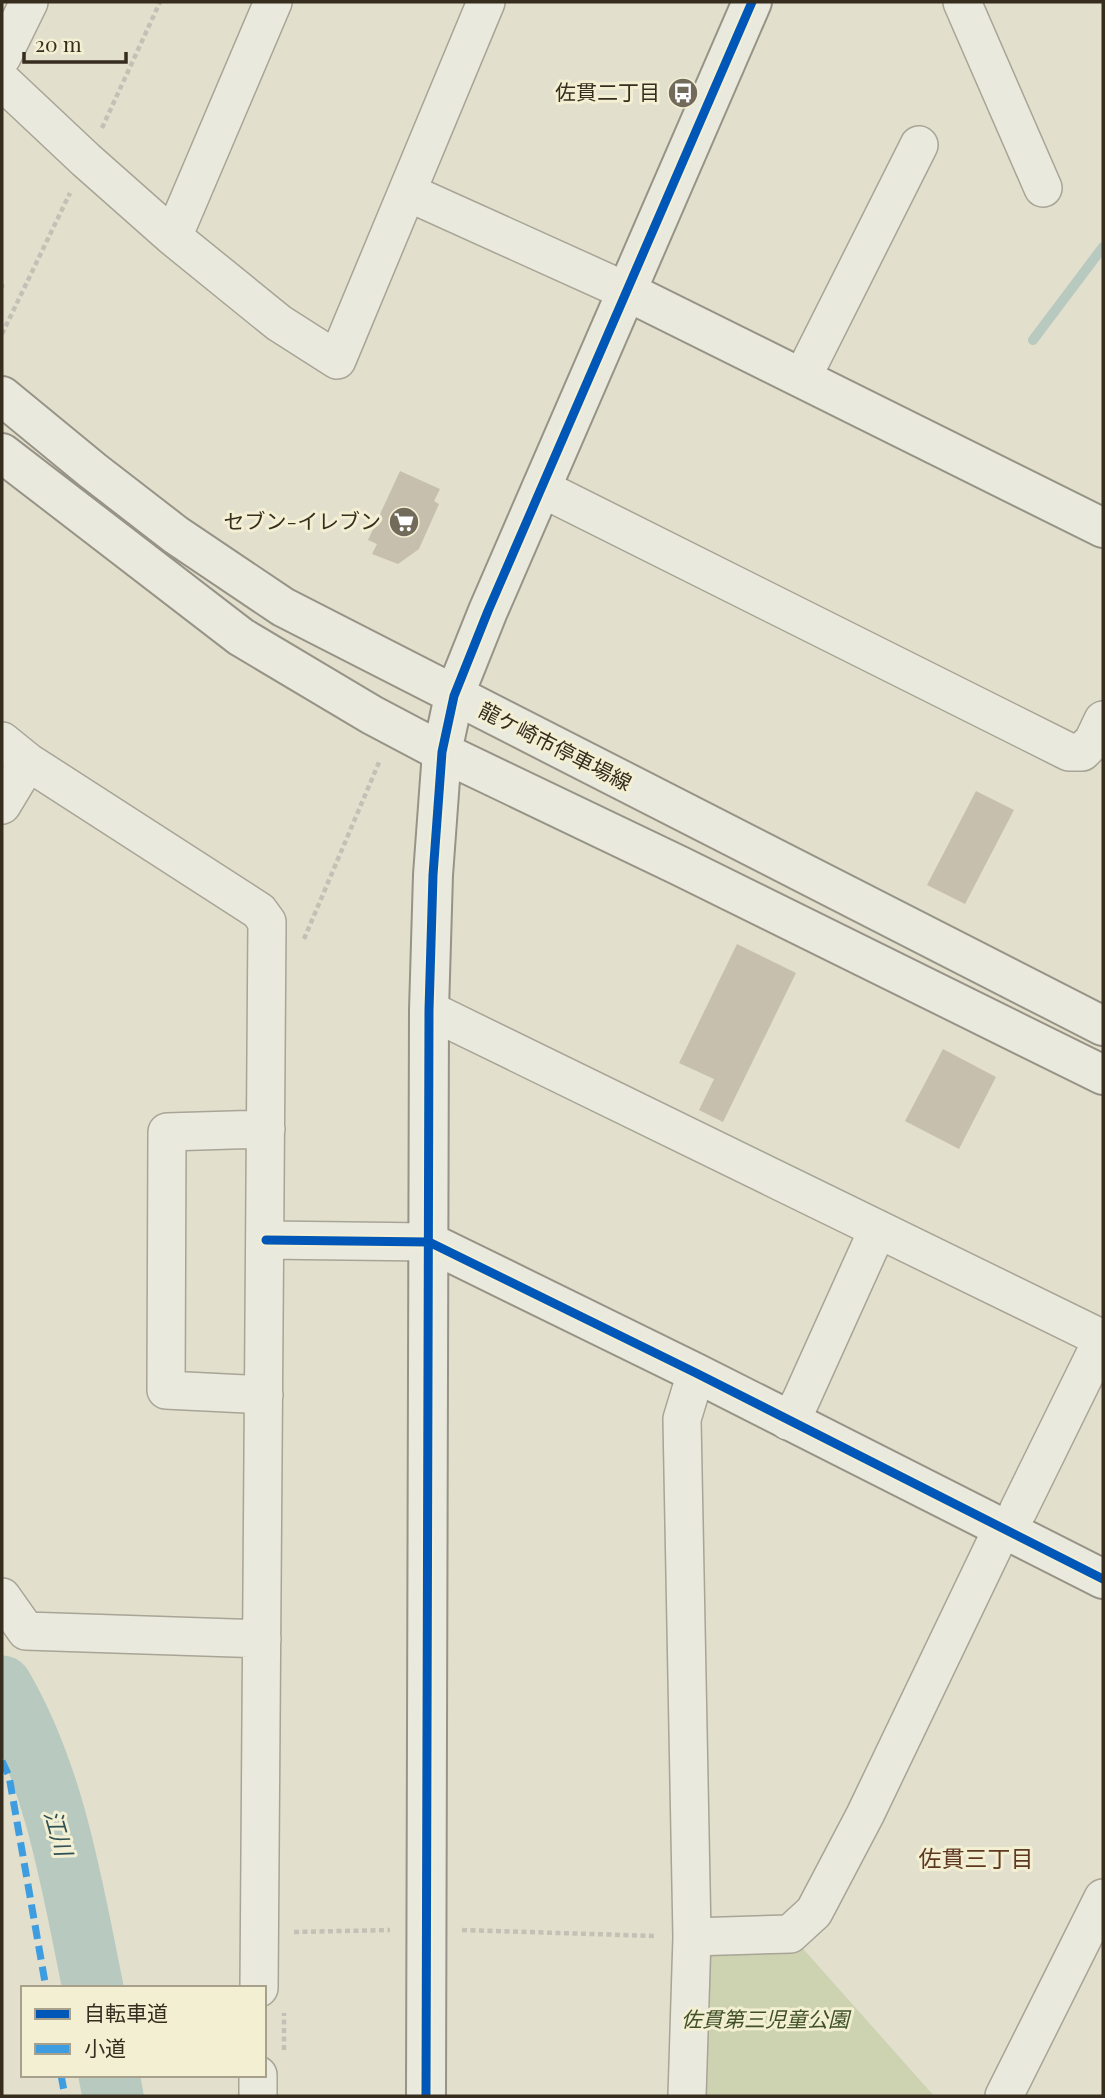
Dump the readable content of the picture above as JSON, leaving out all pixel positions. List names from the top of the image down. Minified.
{"streets":{"street":["龍ケ崎市停車場線"]},"districts":["佐貫三丁目"],"water":["江川"],"parks":["佐貫第三児童公園"],"places":{"bus stop":["佐貫二丁目"],"supermarket":["セブン-イレブン"]},"legend":["自転車道","小道"],"scale_bar":"20 m"}
